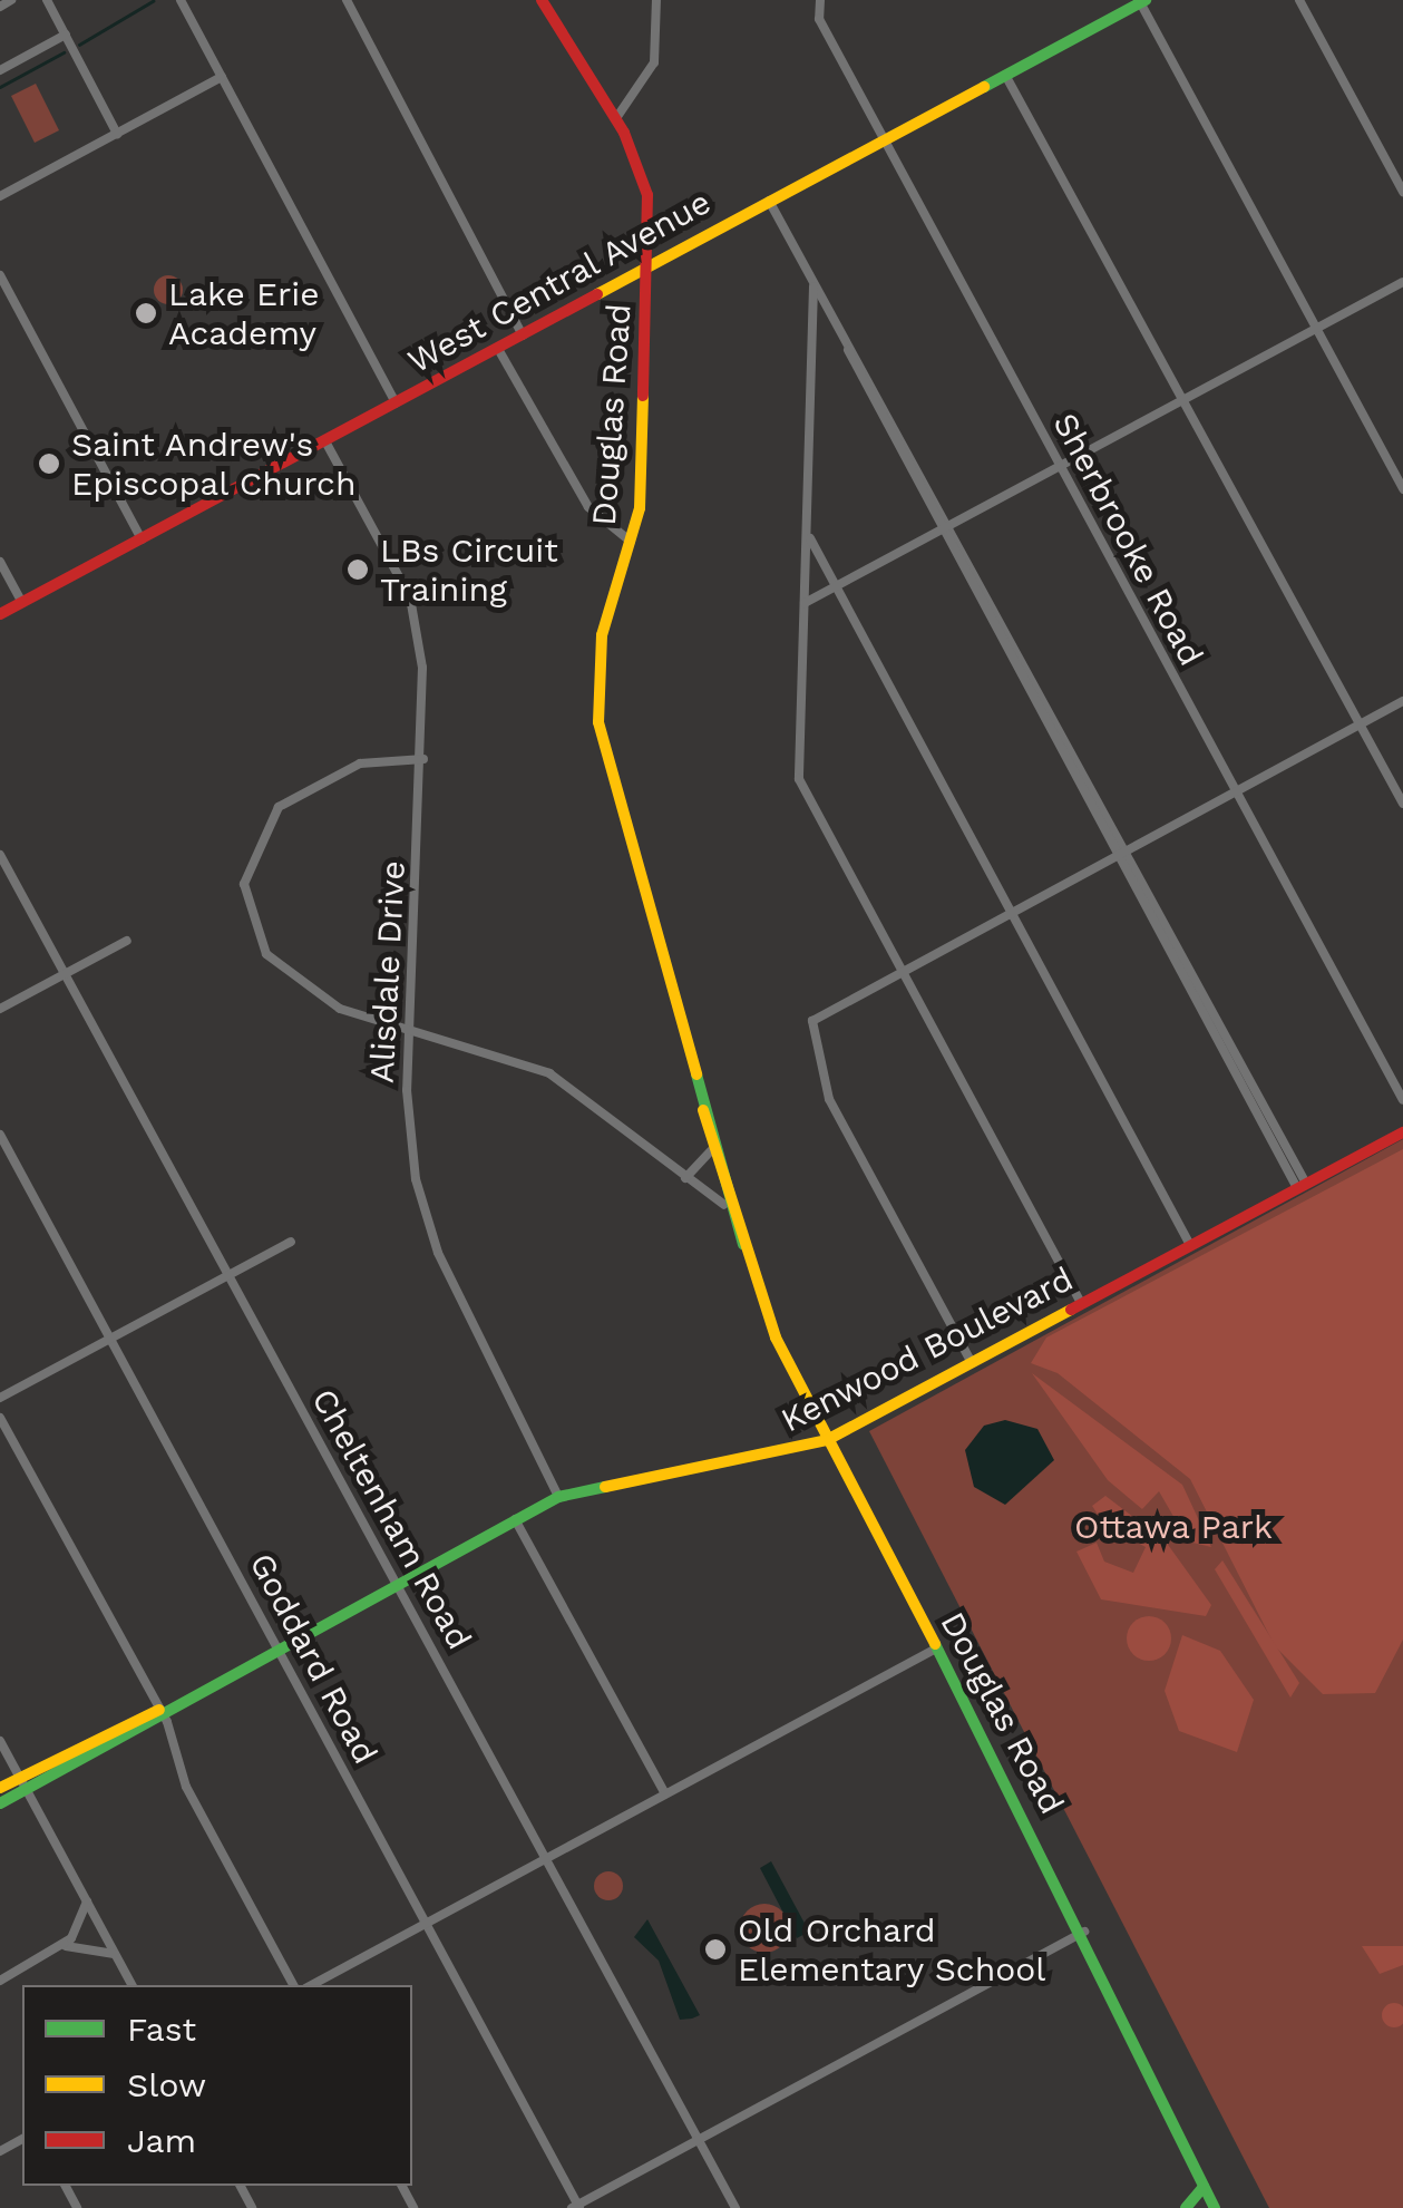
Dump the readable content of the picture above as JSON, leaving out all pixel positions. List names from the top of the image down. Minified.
{"streets":{"street":["West Central Avenue","Douglas Road","Sherbrooke Road","Alisdale Drive","Kenwood Boulevard","Cheltenham Road","Goddard Road"]},"crossings":[["West Central Avenue","Douglas Road"],["West Central Avenue","Sherbrooke Road"],["West Central Avenue","Alisdale Drive"],["Douglas Road","Kenwood Boulevard"],["Alisdale Drive","Kenwood Boulevard"],["Kenwood Boulevard","Cheltenham Road"],["Kenwood Boulevard","Goddard Road"]],"parks":["Ottawa Park"],"places":["Lake Erie Academy","Saint Andrew's Episcopal Church","LBs Circuit Training","Old Orchard Elementary School"],"legend":["Fast","Slow","Jam"]}
